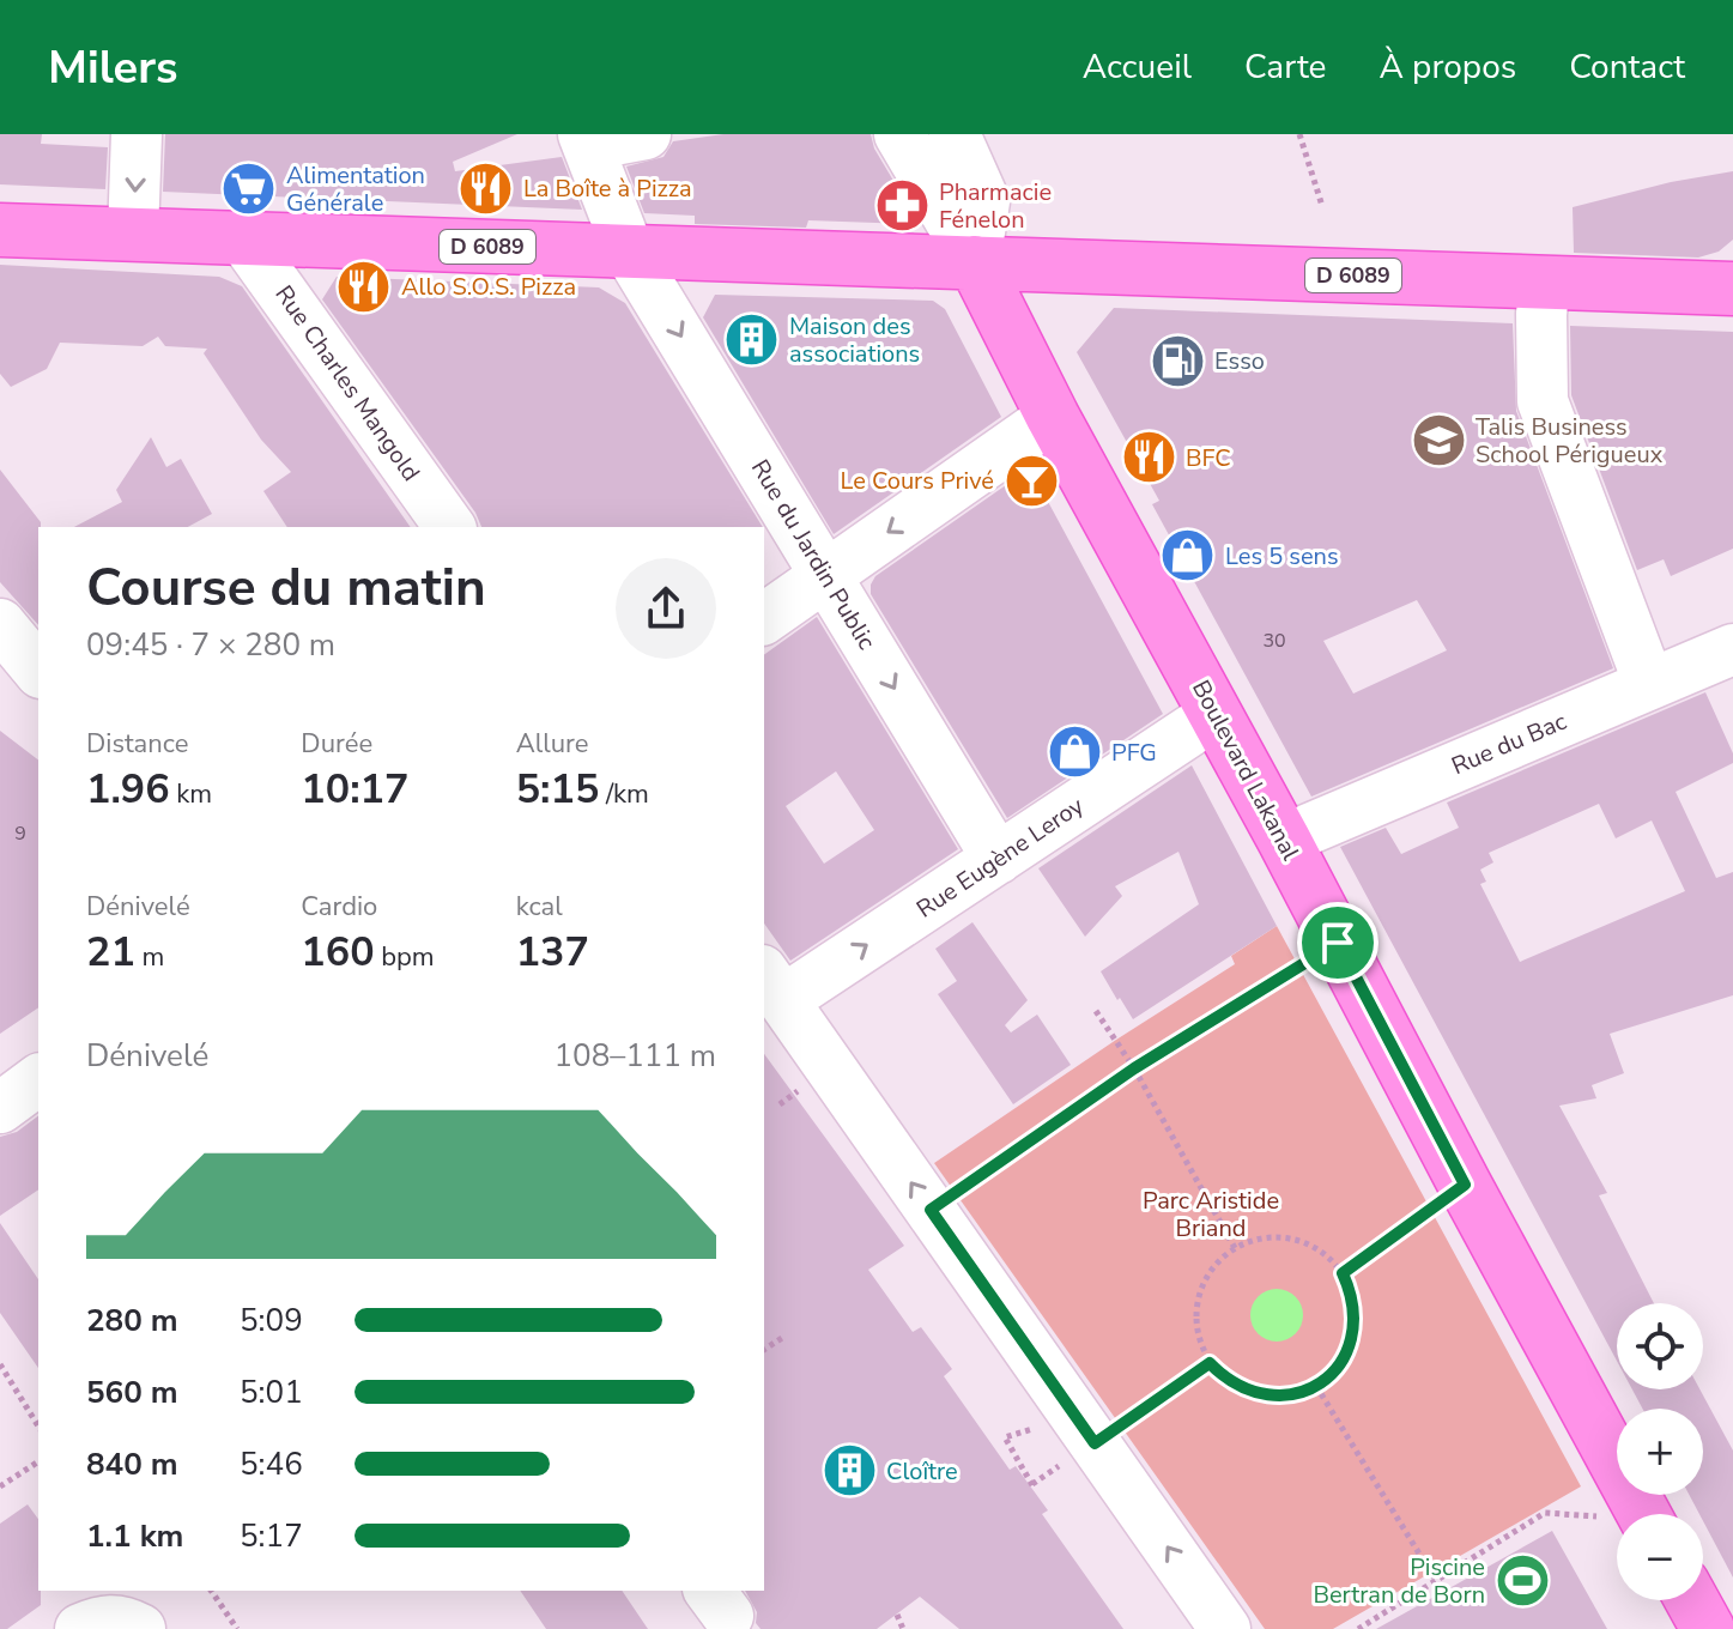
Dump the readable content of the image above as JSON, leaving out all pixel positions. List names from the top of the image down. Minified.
{"streets":{"main road":["D 6089","Boulevard Lakanal"],"street":["Rue Charles Mangold","Rue du Jardin Public","Rue du Bac","Rue Eugène Leroy"]},"crossings":[["D 6089","Rue Charles Mangold"],["D 6089","Rue du Jardin Public"],["D 6089","Boulevard Lakanal"],["Rue du Jardin Public","Rue Eugène Leroy"],["Rue du Bac","Boulevard Lakanal"],["Boulevard Lakanal","Rue Eugène Leroy"]],"one_way":["Rue du Jardin Public"],"parks":["Parc Aristide Briand"],"places":{"restaurant":["La Boîte à Pizza","Allo S.O.S. Pizza","BFC"],"supermarket":["Alimentation Générale"],"pharmacy":["Pharmacie Fénelon"],"building":["Maison des associations","Cloître"],"fuel station":["Esso"],"school or university":["Talis Business School Périgueux"],"bar":["Le Cours Privé"],"shop":["Les 5 sens","PFG"],"sports":["Piscine Bertran de Born"]},"house_numbers":["30","9"],"page":{"header":"Milers","nav":["Accueil","Carte","À propos","Contact"],"heading":["Course du matin","09:45 · 7 × 280 m"],"stats":[["Distance","1.96 km"],["Durée","10:17"],["Allure","5:15 /km"],["Dénivelé","21 m"],["Cardio","160 bpm"],["kcal","137"]],"chart":["Dénivelé","108–111 m"],"list":[{"name":"280 m","note":"5:09"},{"name":"560 m","note":"5:01"},{"name":"840 m","note":"5:46"},{"name":"1.1 km","note":"5:17"}],"map_buttons":["+","−"]}}
